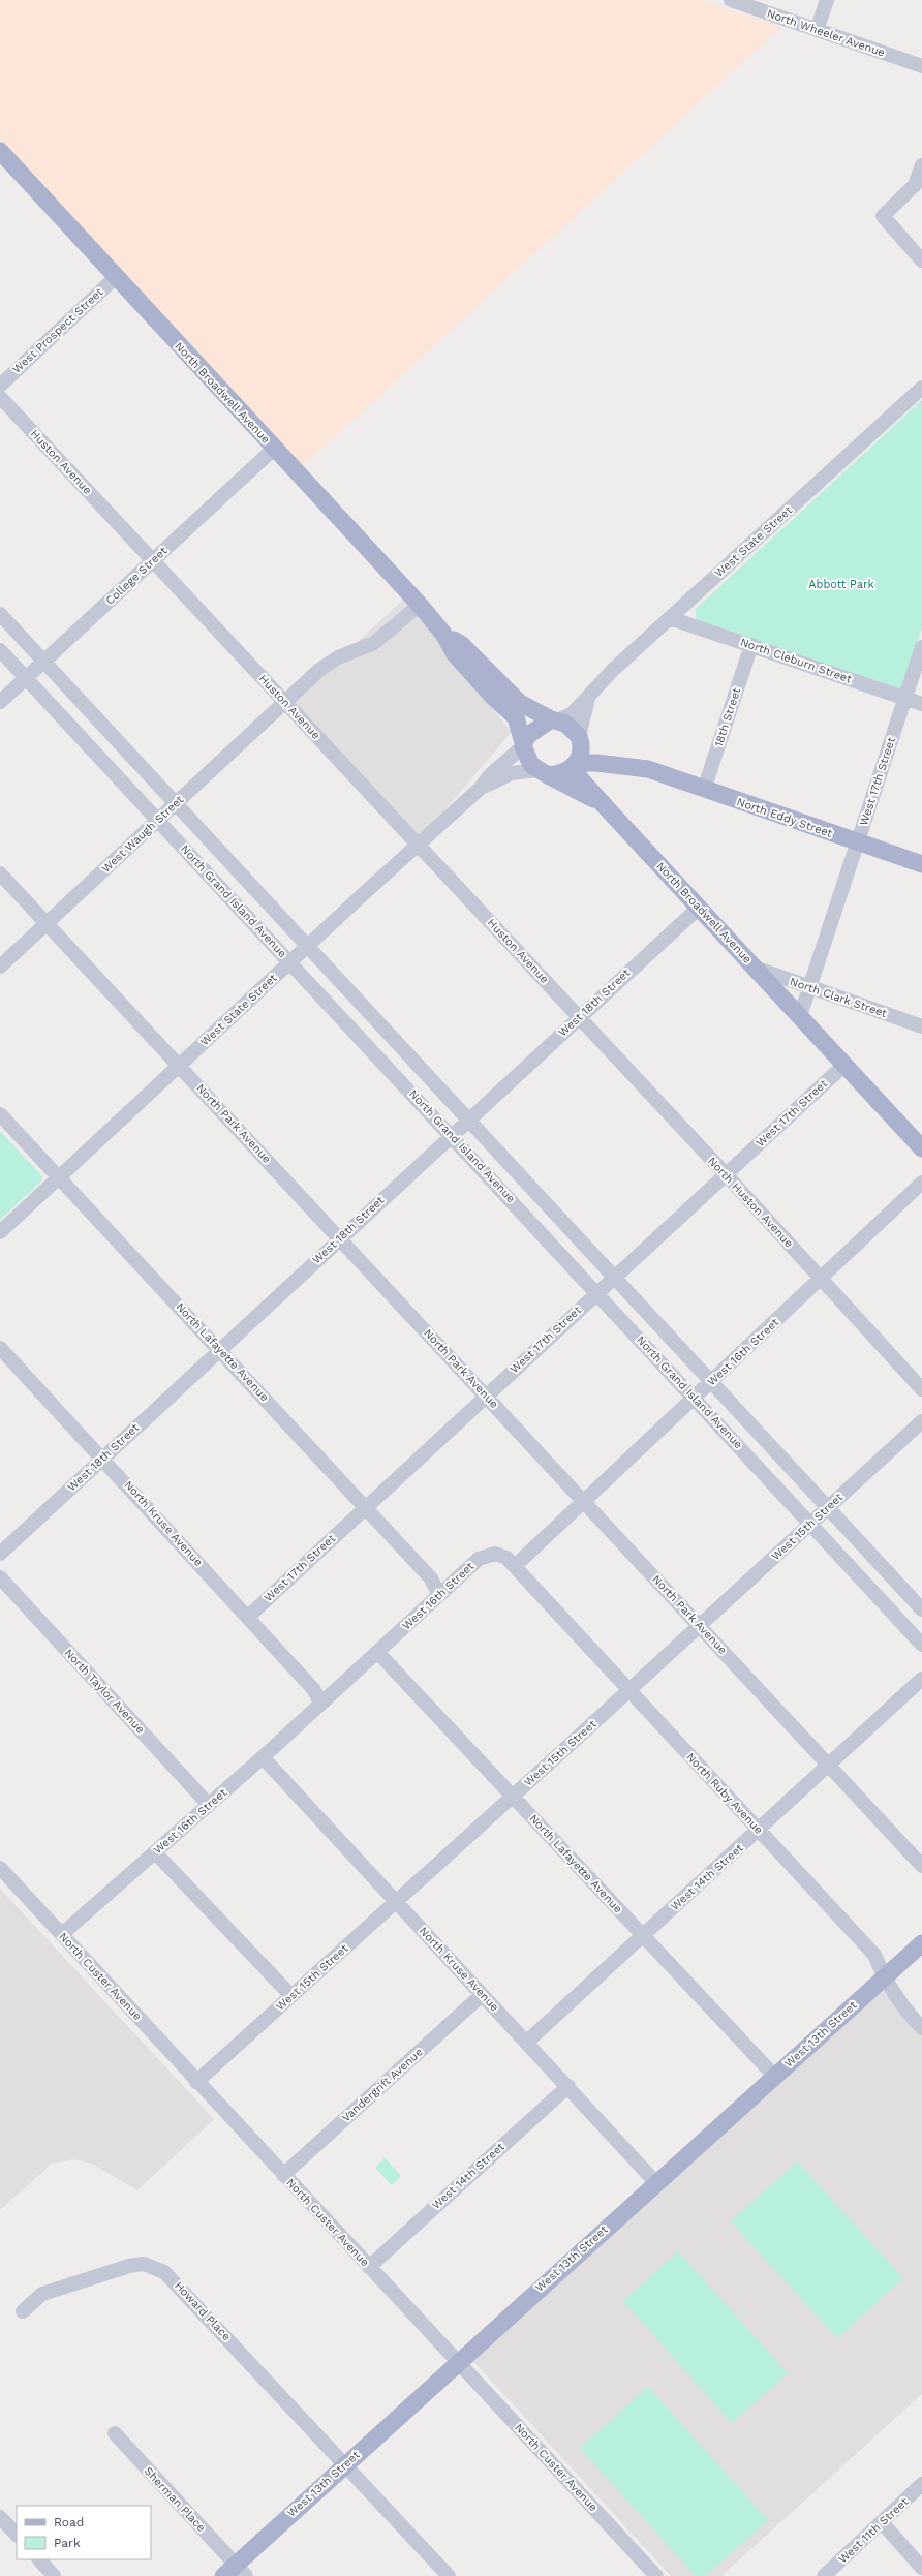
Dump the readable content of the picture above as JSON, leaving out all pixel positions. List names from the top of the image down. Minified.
{"streets":{"main road":["North Broadwell Avenue","North Eddy Street","West 13th Street"],"street":["North Wheeler Avenue","West Prospect Street","Huston Avenue","West State Street","College Street","North Cleburn Street","18th Street","West 17th Street","West Waugh Street","North Grand Island Avenue","North Clark Street","West 18th Street","North Park Avenue","North Huston Avenue","North Lafayette Avenue","West 16th Street","North Kruse Avenue","West 15th Street","North Taylor Avenue","North Ruby Avenue","West 14th Street","North Custer Avenue","Vandergrift Avenue","Howard Place","Sherman Place","West 11th Street"]},"crossings":[["West Prospect Street","North Broadwell Avenue"],["North Broadwell Avenue","West State Street"],["North Broadwell Avenue","College Street"],["North Broadwell Avenue","West 17th Street"],["North Broadwell Avenue","North Eddy Street"],["North Broadwell Avenue","West Waugh Street"],["North Broadwell Avenue","North Clark Street"],["North Broadwell Avenue","West 18th Street"],["Huston Avenue","West State Street"],["Huston Avenue","College Street"],["Huston Avenue","West Waugh Street"],["Huston Avenue","West 18th Street"],["Huston Avenue","North Huston Avenue"],["West State Street","North Cleburn Street"],["West State Street","North Eddy Street"],["West State Street","North Grand Island Avenue"],["West State Street","North Park Avenue"],["West State Street","North Lafayette Avenue"],["College Street","North Grand Island Avenue"],["North Cleburn Street","18th Street"],["North Cleburn Street","West 17th Street"],["18th Street","North Eddy Street"],["West 17th Street","North Eddy Street"],["West 17th Street","North Grand Island Avenue"],["West 17th Street","North Clark Street"],["West 17th Street","North Park Avenue"],["West 17th Street","North Huston Avenue"],["West 17th Street","North Lafayette Avenue"],["West 17th Street","North Kruse Avenue"],["West Waugh Street","North Grand Island Avenue"],["West Waugh Street","North Park Avenue"],["North Grand Island Avenue","West 18th Street"],["North Grand Island Avenue","West 16th Street"],["North Grand Island Avenue","West 15th Street"],["West 18th Street","North Park Avenue"],["West 18th Street","North Huston Avenue"],["West 18th Street","North Lafayette Avenue"],["West 18th Street","North Kruse Avenue"],["North Park Avenue","West 16th Street"],["North Park Avenue","West 15th Street"],["North Park Avenue","West 14th Street"],["North Huston Avenue","West 16th Street"],["North Lafayette Avenue","West 16th Street"],["North Lafayette Avenue","West 15th Street"],["North Lafayette Avenue","West 14th Street"],["North Lafayette Avenue","West 13th Street"],["West 16th Street","North Kruse Avenue"],["West 16th Street","North Taylor Avenue"],["West 16th Street","North Ruby Avenue"],["West 16th Street","North Custer Avenue"],["North Kruse Avenue","West 15th Street"],["North Kruse Avenue","West 14th Street"],["North Kruse Avenue","West 13th Street"],["North Kruse Avenue","Vandergrift Avenue"],["West 15th Street","North Ruby Avenue"],["West 15th Street","North Custer Avenue"],["North Ruby Avenue","West 14th Street"],["North Ruby Avenue","West 13th Street"],["West 14th Street","North Custer Avenue"],["North Custer Avenue","West 13th Street"],["North Custer Avenue","Vandergrift Avenue"],["West 13th Street","Howard Place"],["West 13th Street","Sherman Place"]],"parks":["Abbott Park"],"legend":["Road","Park"]}
